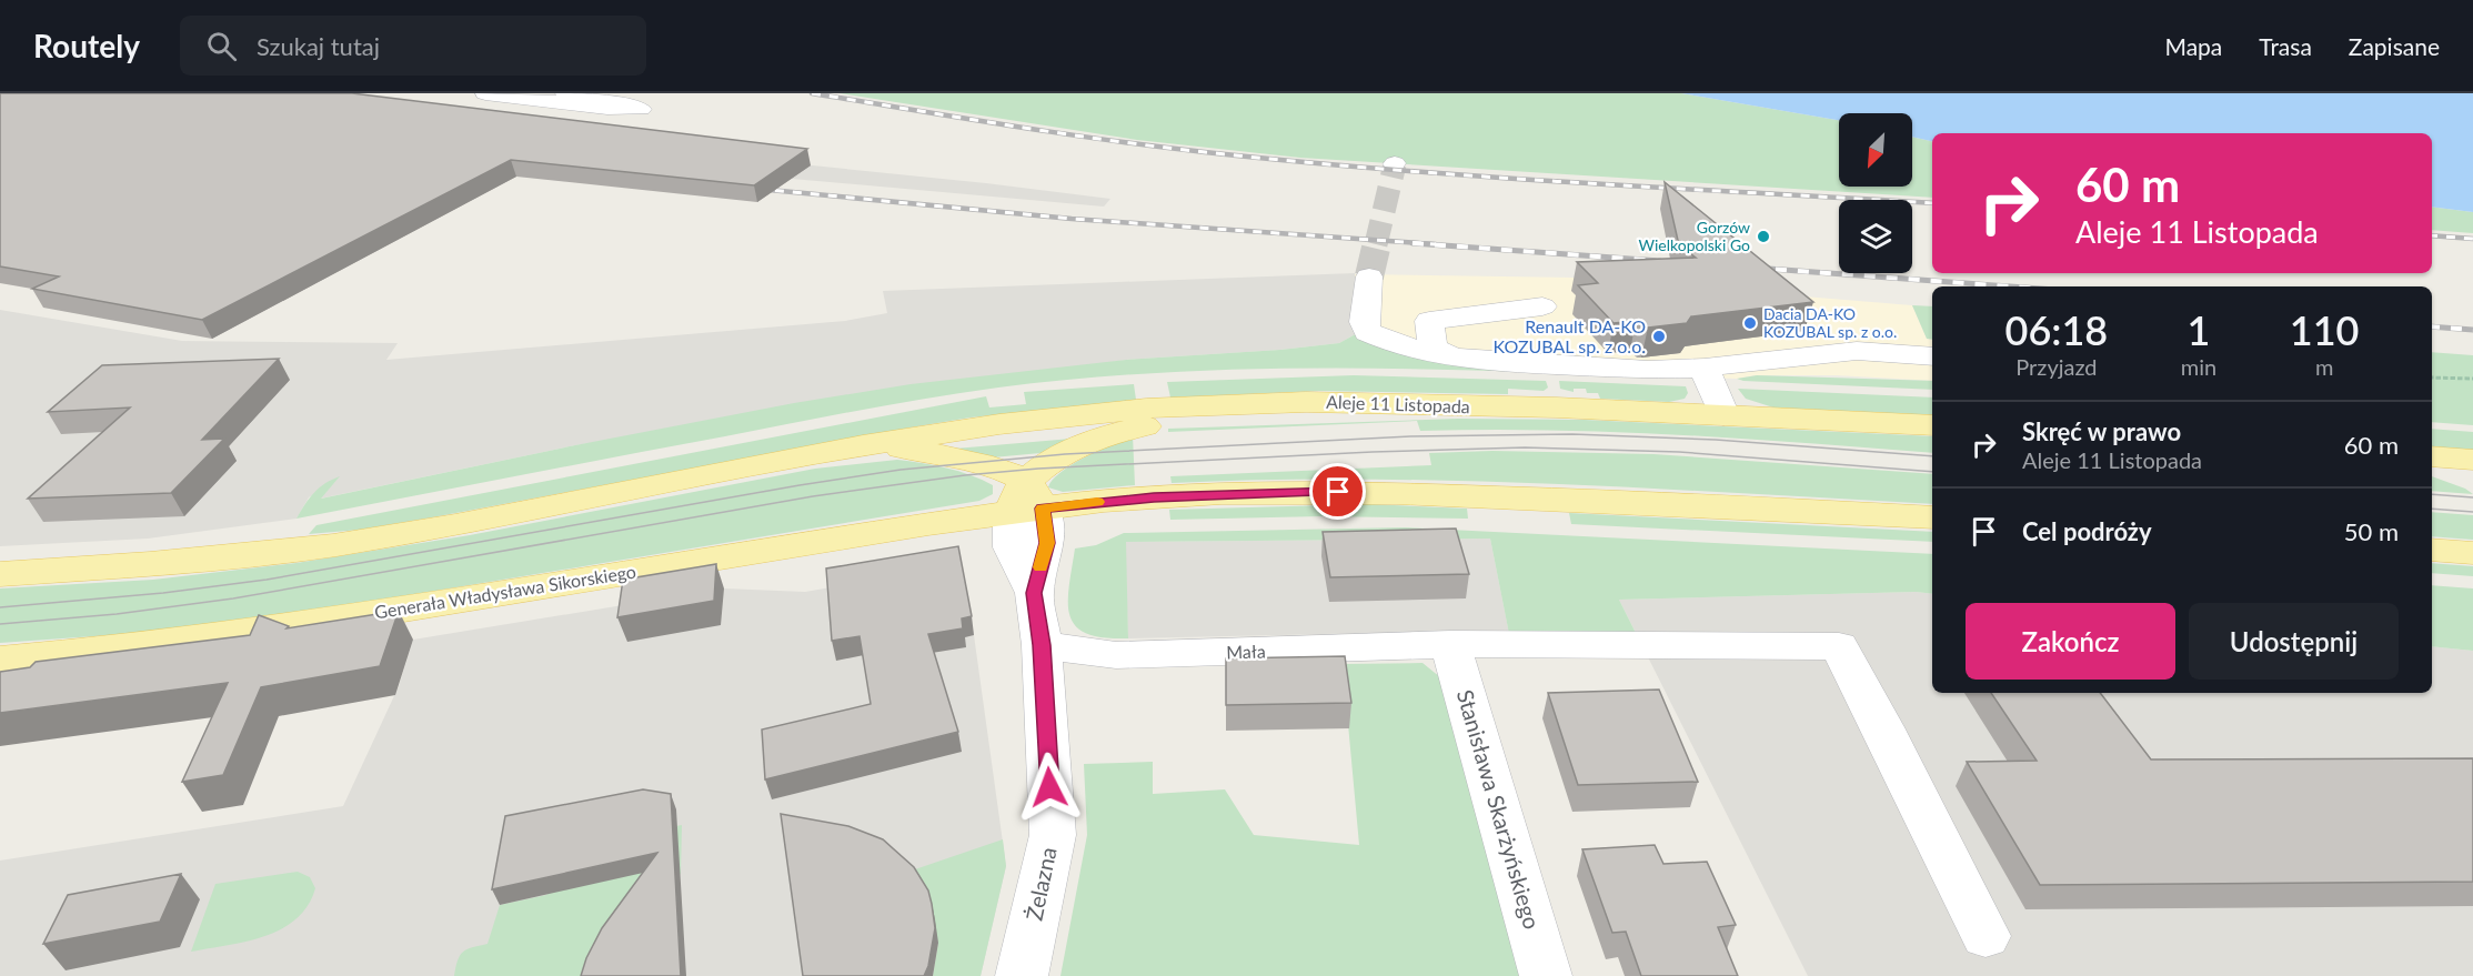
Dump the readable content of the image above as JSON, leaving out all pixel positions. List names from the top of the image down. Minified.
{"streets":{"main road":["Aleje 11 Listopada","Generała Władysława Sikorskiego"],"street":["Mała","Stanisława Skarżyńskiego","Żelazna"]},"crossings":[["Generała Władysława Sikorskiego","Żelazna"],["Mała","Stanisława Skarżyńskiego"],["Mała","Żelazna"]],"places":["Gorzów Wielkopolski Go","Dacia DA-KO KOZUBAL sp. z o.o.","Renault DA-KO KOZUBAL sp. z o.o."],"north":"bottom left","page":{"header":"Routely","search":"Szukaj tutaj","nav":["Mapa","Trasa","Zapisane"],"turn":["60 m","Aleje 11 Listopada"],"eta":["06:18","Przyjazd","1","min","110","m"],"list":[{"name":"Skręć w prawo","note":"Aleje 11 Listopada","value":"60 m"},{"name":"Cel podróży","value":"50 m"}],"buttons":["Zakończ","Udostępnij"]}}
